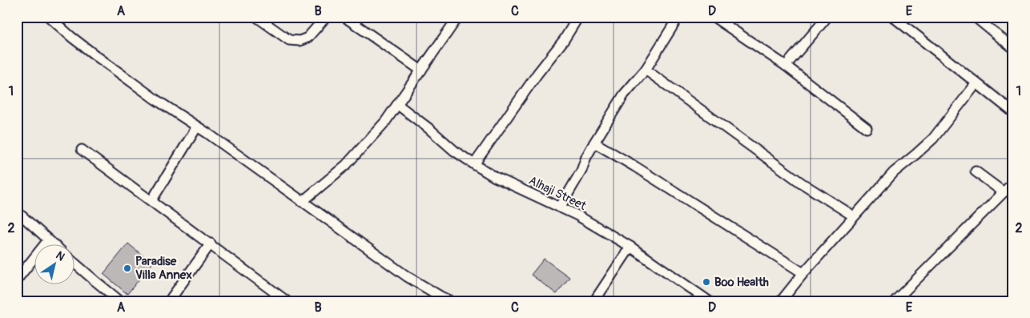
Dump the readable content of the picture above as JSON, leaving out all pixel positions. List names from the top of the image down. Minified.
{"streets":{"street":["Alhaji Street"]},"places":["Paradise Villa Annex","Boo Health"],"north":"top right","grid":{"columns":["A","B","C","D","E"],"rows":["1","2"]}}
